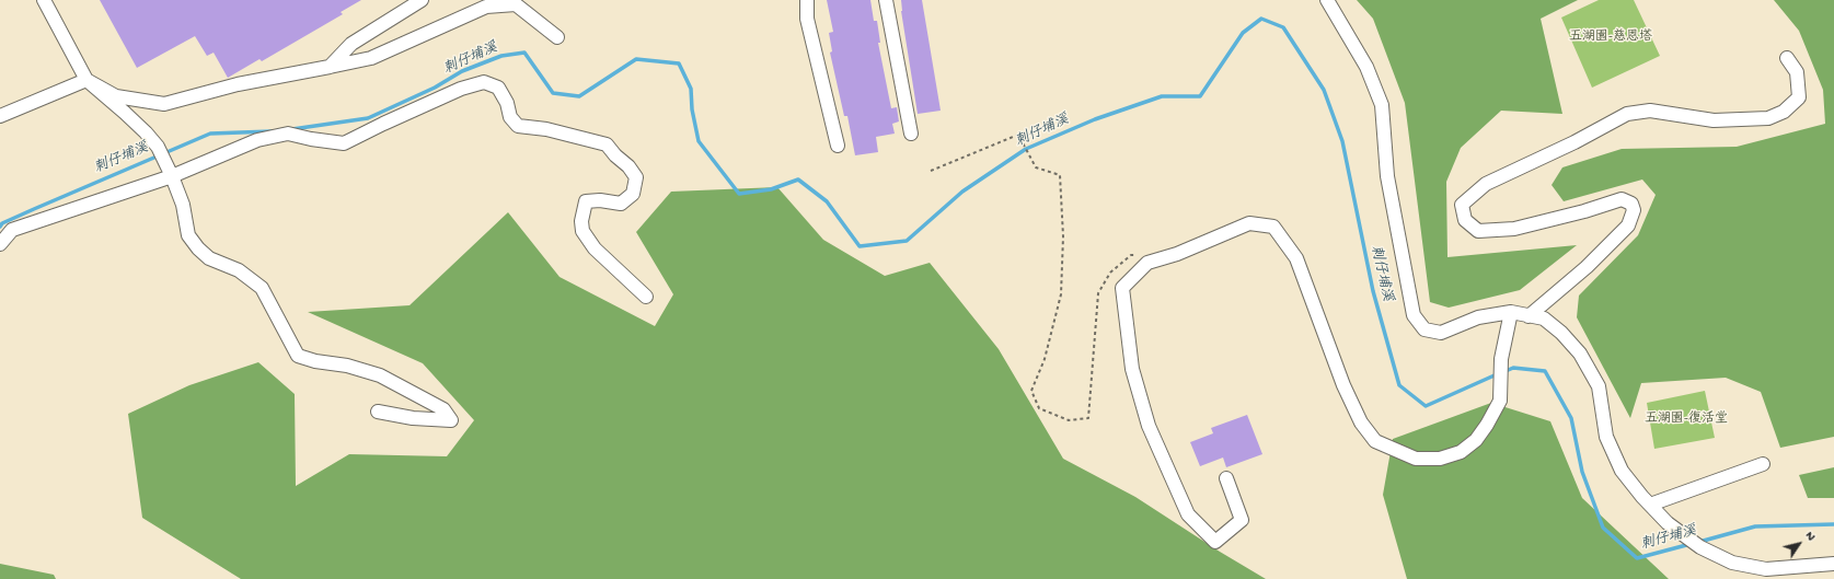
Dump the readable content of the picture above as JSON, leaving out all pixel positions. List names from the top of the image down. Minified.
{"water":["刺仔埔溪"],"parks":["五湖園-慈恩塔","五湖園-復活堂"],"north":"top right"}
